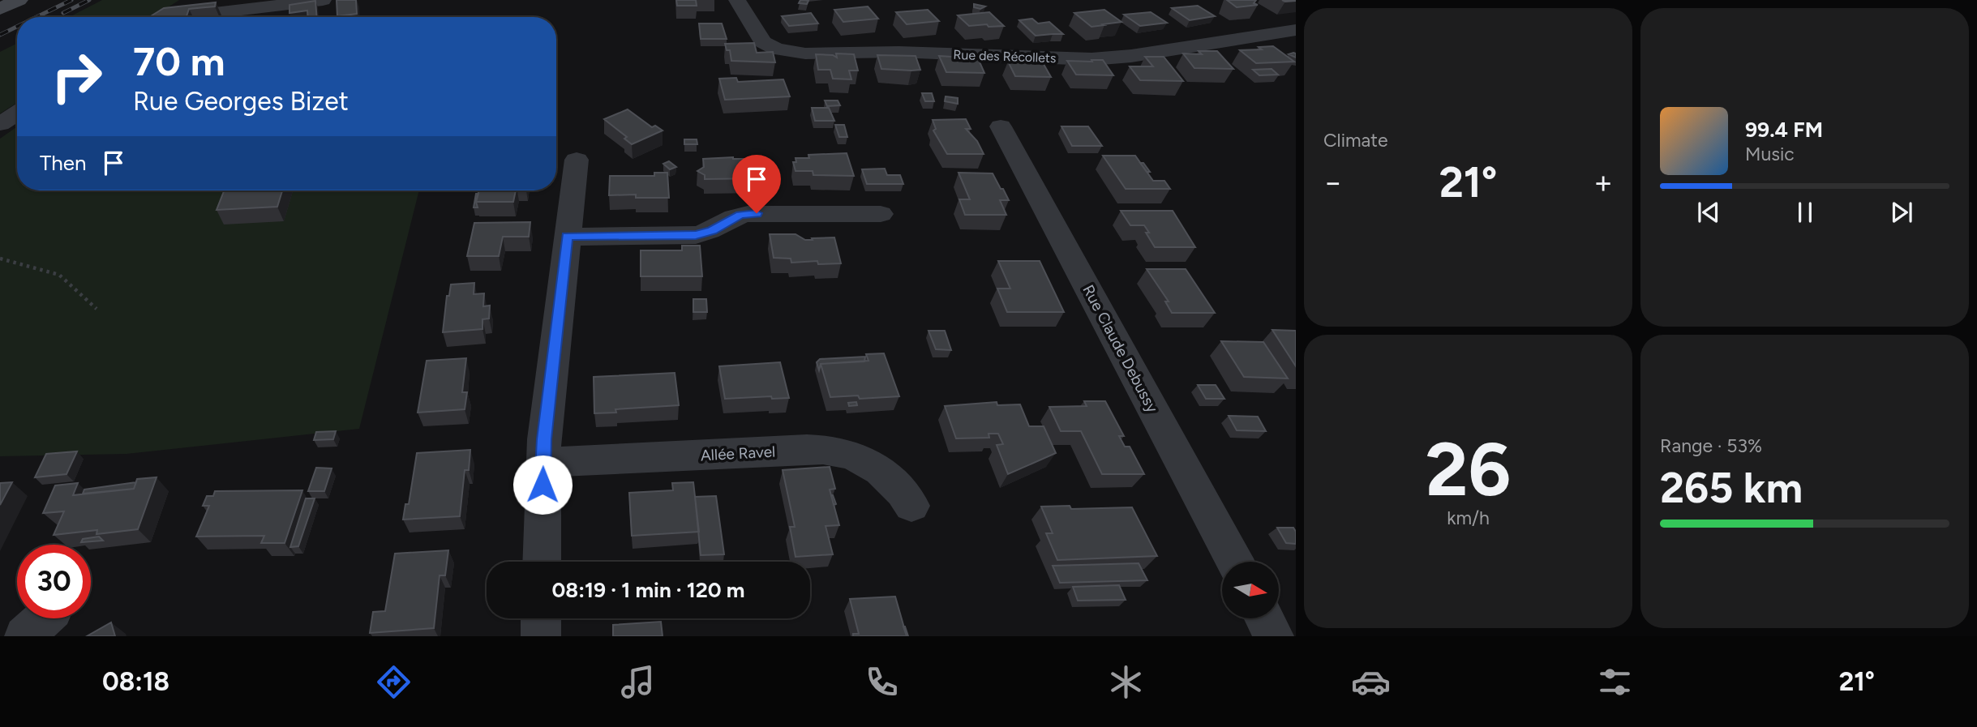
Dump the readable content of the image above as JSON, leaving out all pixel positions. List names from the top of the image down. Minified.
{"streets":{"street":["Rue des Récollets","Rue Claude Debussy","Allée Ravel"]},"north":"right","page":{"tile":["Climate",["26","km/h"],["Range · 53%","265 km"]],"turn":["70 m","Rue Georges Bizet"],"song":["99.4 FM","Music"],"then":"Then","heat":["−","21°","+"],"limit":"30","trip":"08:19 · 1 min · 120 m","tabs":["08:18","21°"]}}
